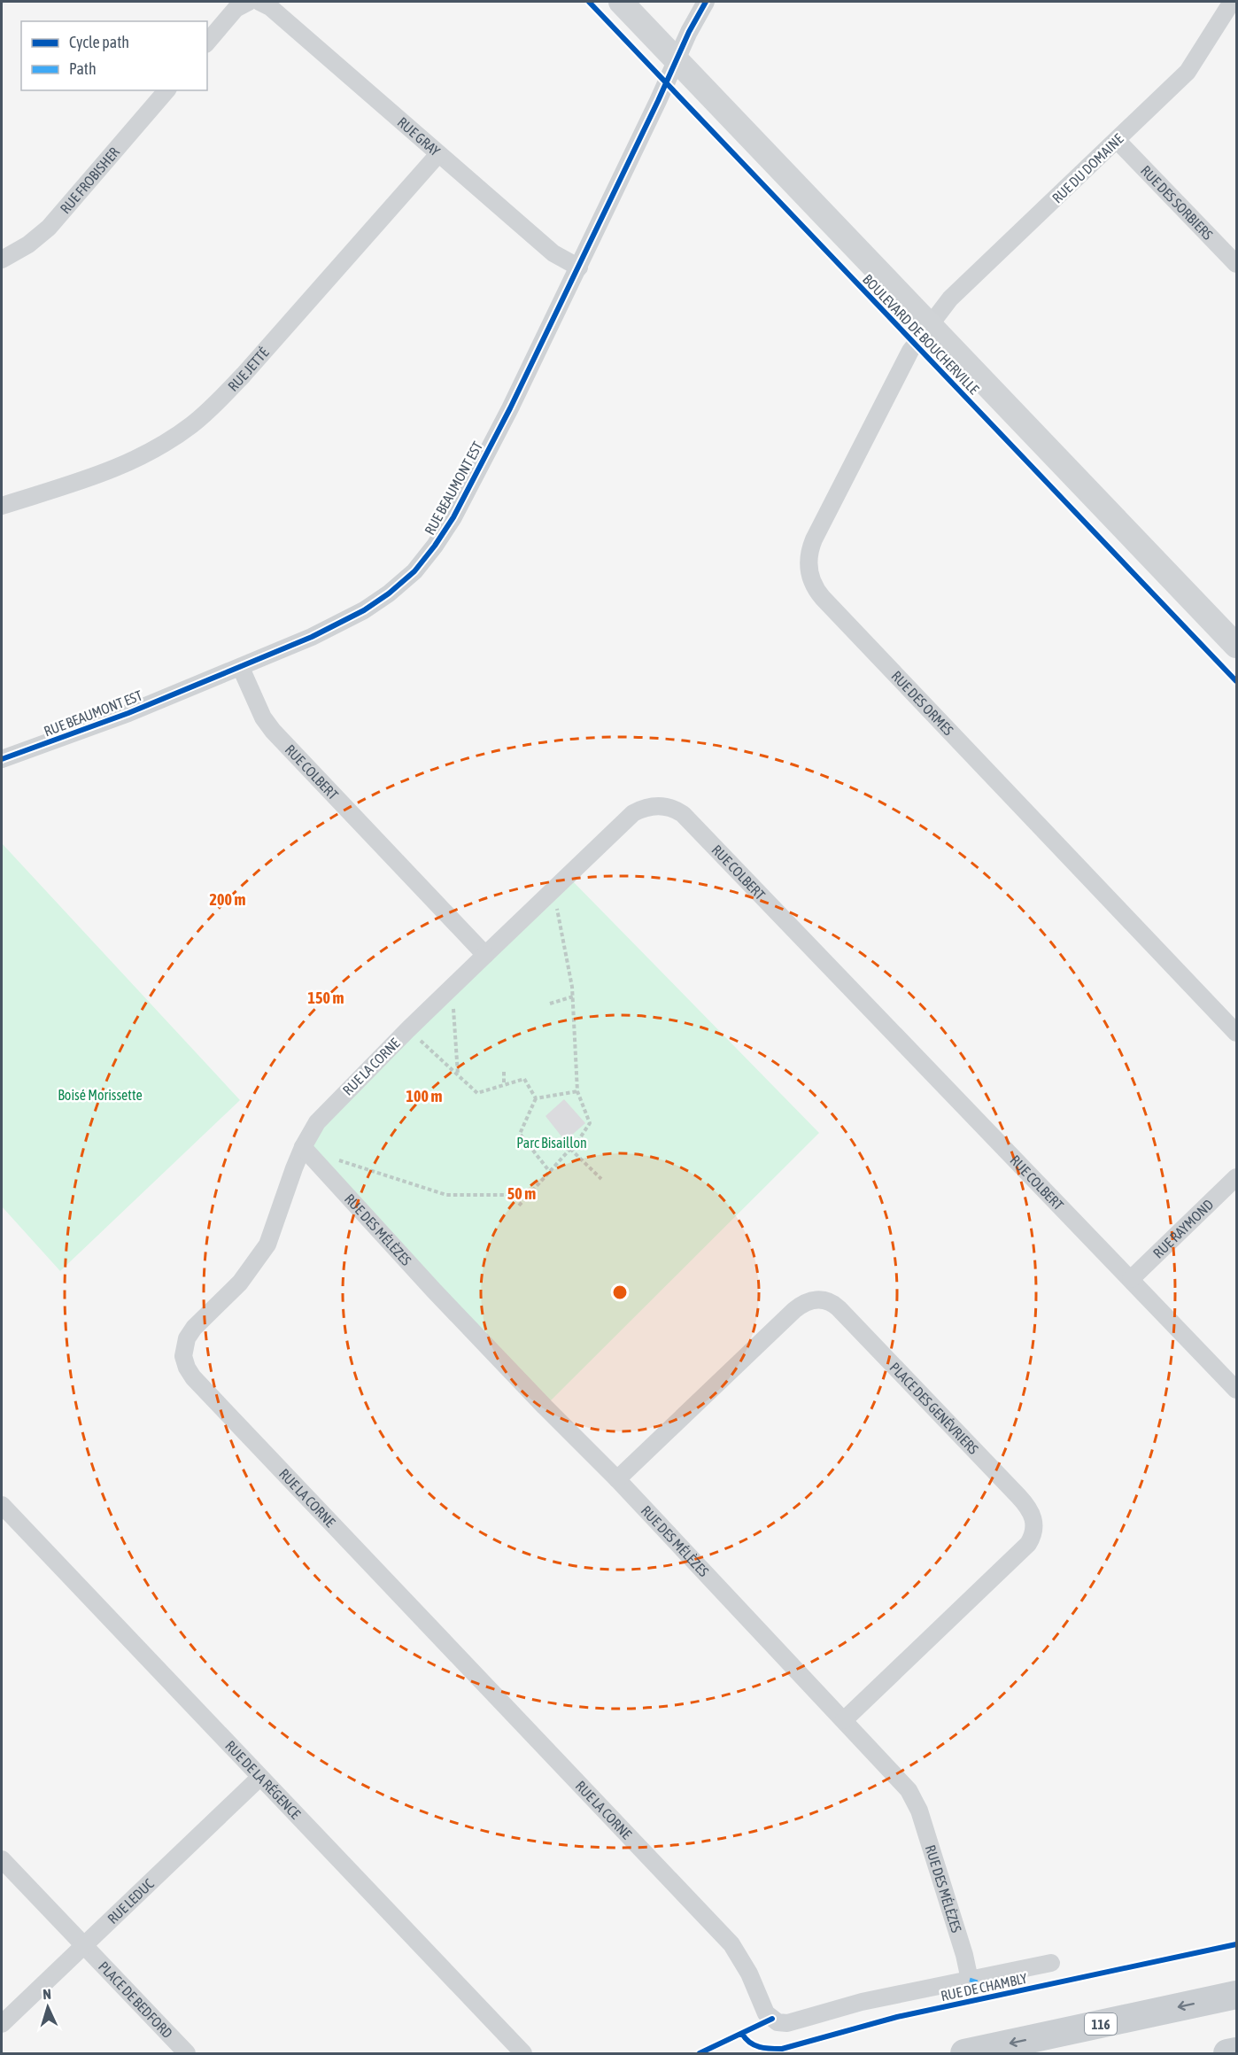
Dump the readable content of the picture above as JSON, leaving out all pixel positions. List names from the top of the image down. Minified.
{"streets":{"main road":["116"],"street":["RUE GRAY","RUE DU DOMAINE","RUE FROBISHER","RUE DES SORBIERS","BOULEVARD DE BOUCHERVILLE","RUE JETTÉ","RUE BEAUMONT EST","RUE DES ORMES","RUE COLBERT","RUE LA CORNE","RUE RAYMOND","RUE DES MÉLÈZES","PLACE DES GENÉVRIERS","RUE DE LA RÉGENCE","RUE LEDUC","RUE DE CHAMBLY","PLACE DE BEDFORD"]},"crossings":[["RUE GRAY","RUE JETTÉ"],["RUE GRAY","RUE BEAUMONT EST"],["RUE DU DOMAINE","RUE DES SORBIERS"],["RUE DU DOMAINE","BOULEVARD DE BOUCHERVILLE"],["RUE DU DOMAINE","RUE DES ORMES"],["BOULEVARD DE BOUCHERVILLE","RUE BEAUMONT EST"],["BOULEVARD DE BOUCHERVILLE","RUE DES ORMES"],["RUE BEAUMONT EST","RUE COLBERT"],["RUE COLBERT","RUE LA CORNE"],["RUE COLBERT","RUE RAYMOND"],["RUE LA CORNE","RUE DES MÉLÈZES"],["RUE LA CORNE","RUE DE CHAMBLY"],["RUE DES MÉLÈZES","PLACE DES GENÉVRIERS"],["RUE DES MÉLÈZES","RUE DE CHAMBLY"],["RUE DE LA RÉGENCE","RUE LEDUC"],["RUE LEDUC","PLACE DE BEDFORD"]],"parks":["Boisé Morissette","Parc Bisaillon"],"legend":["Cycle path","Path"],"north":"top","rings":["200 m","150 m","100 m","50 m"]}
